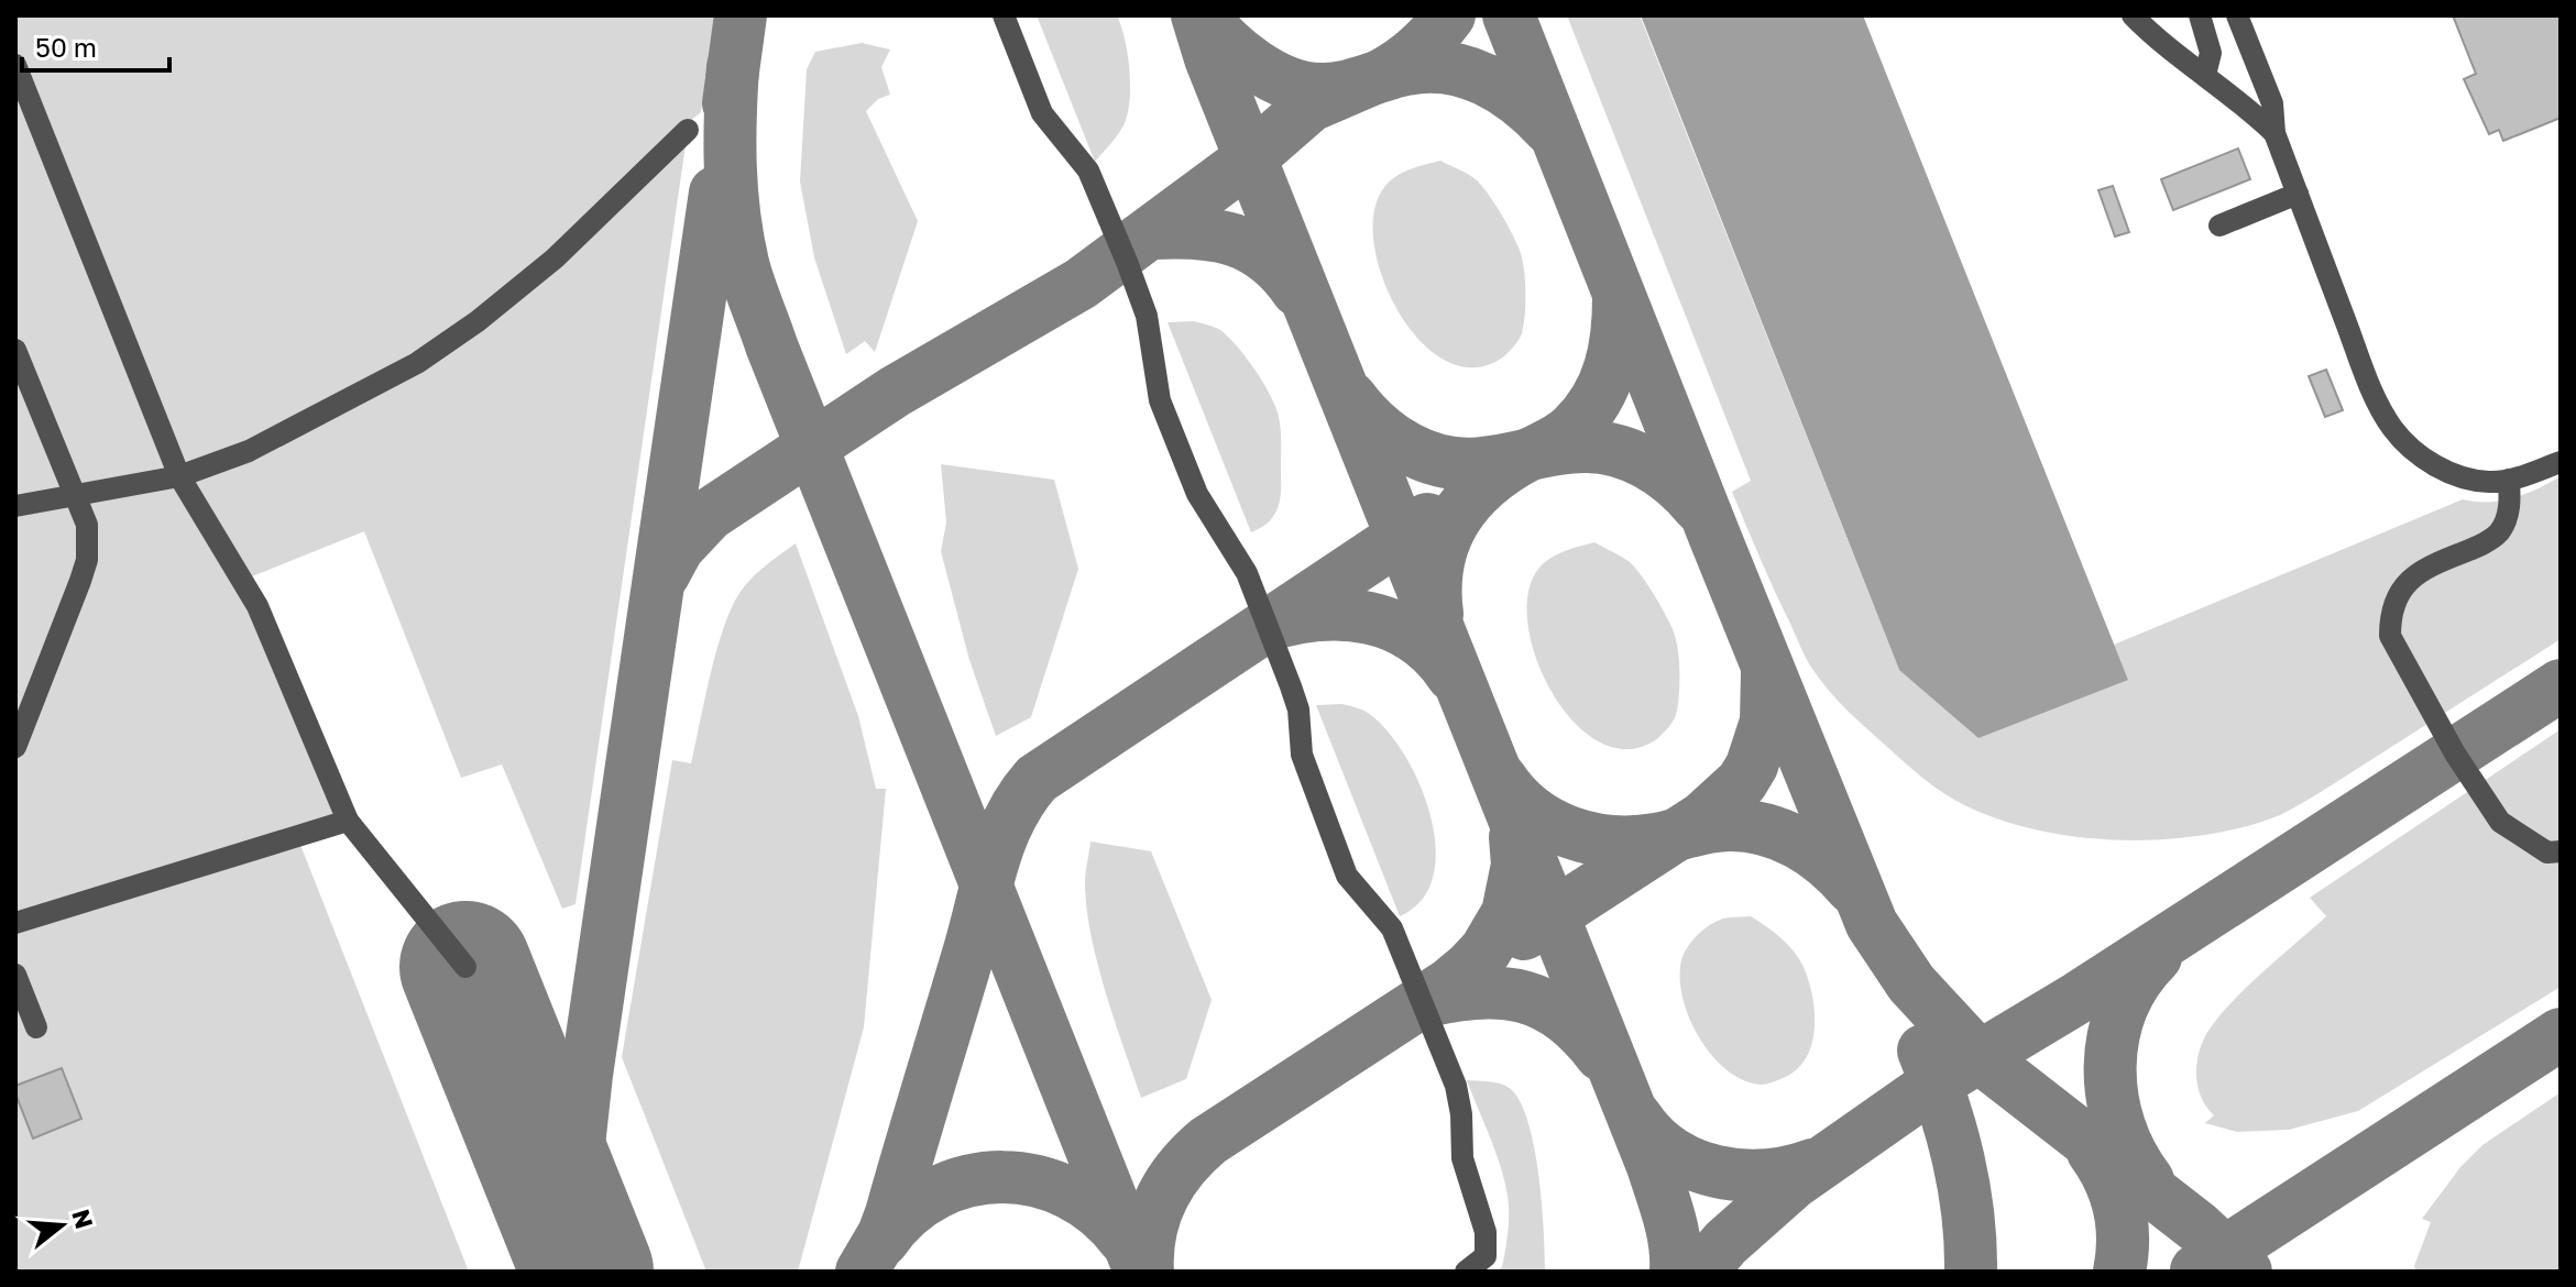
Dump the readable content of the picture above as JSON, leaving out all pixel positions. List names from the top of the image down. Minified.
{"scale_bar":"50 m","north":"right"}
